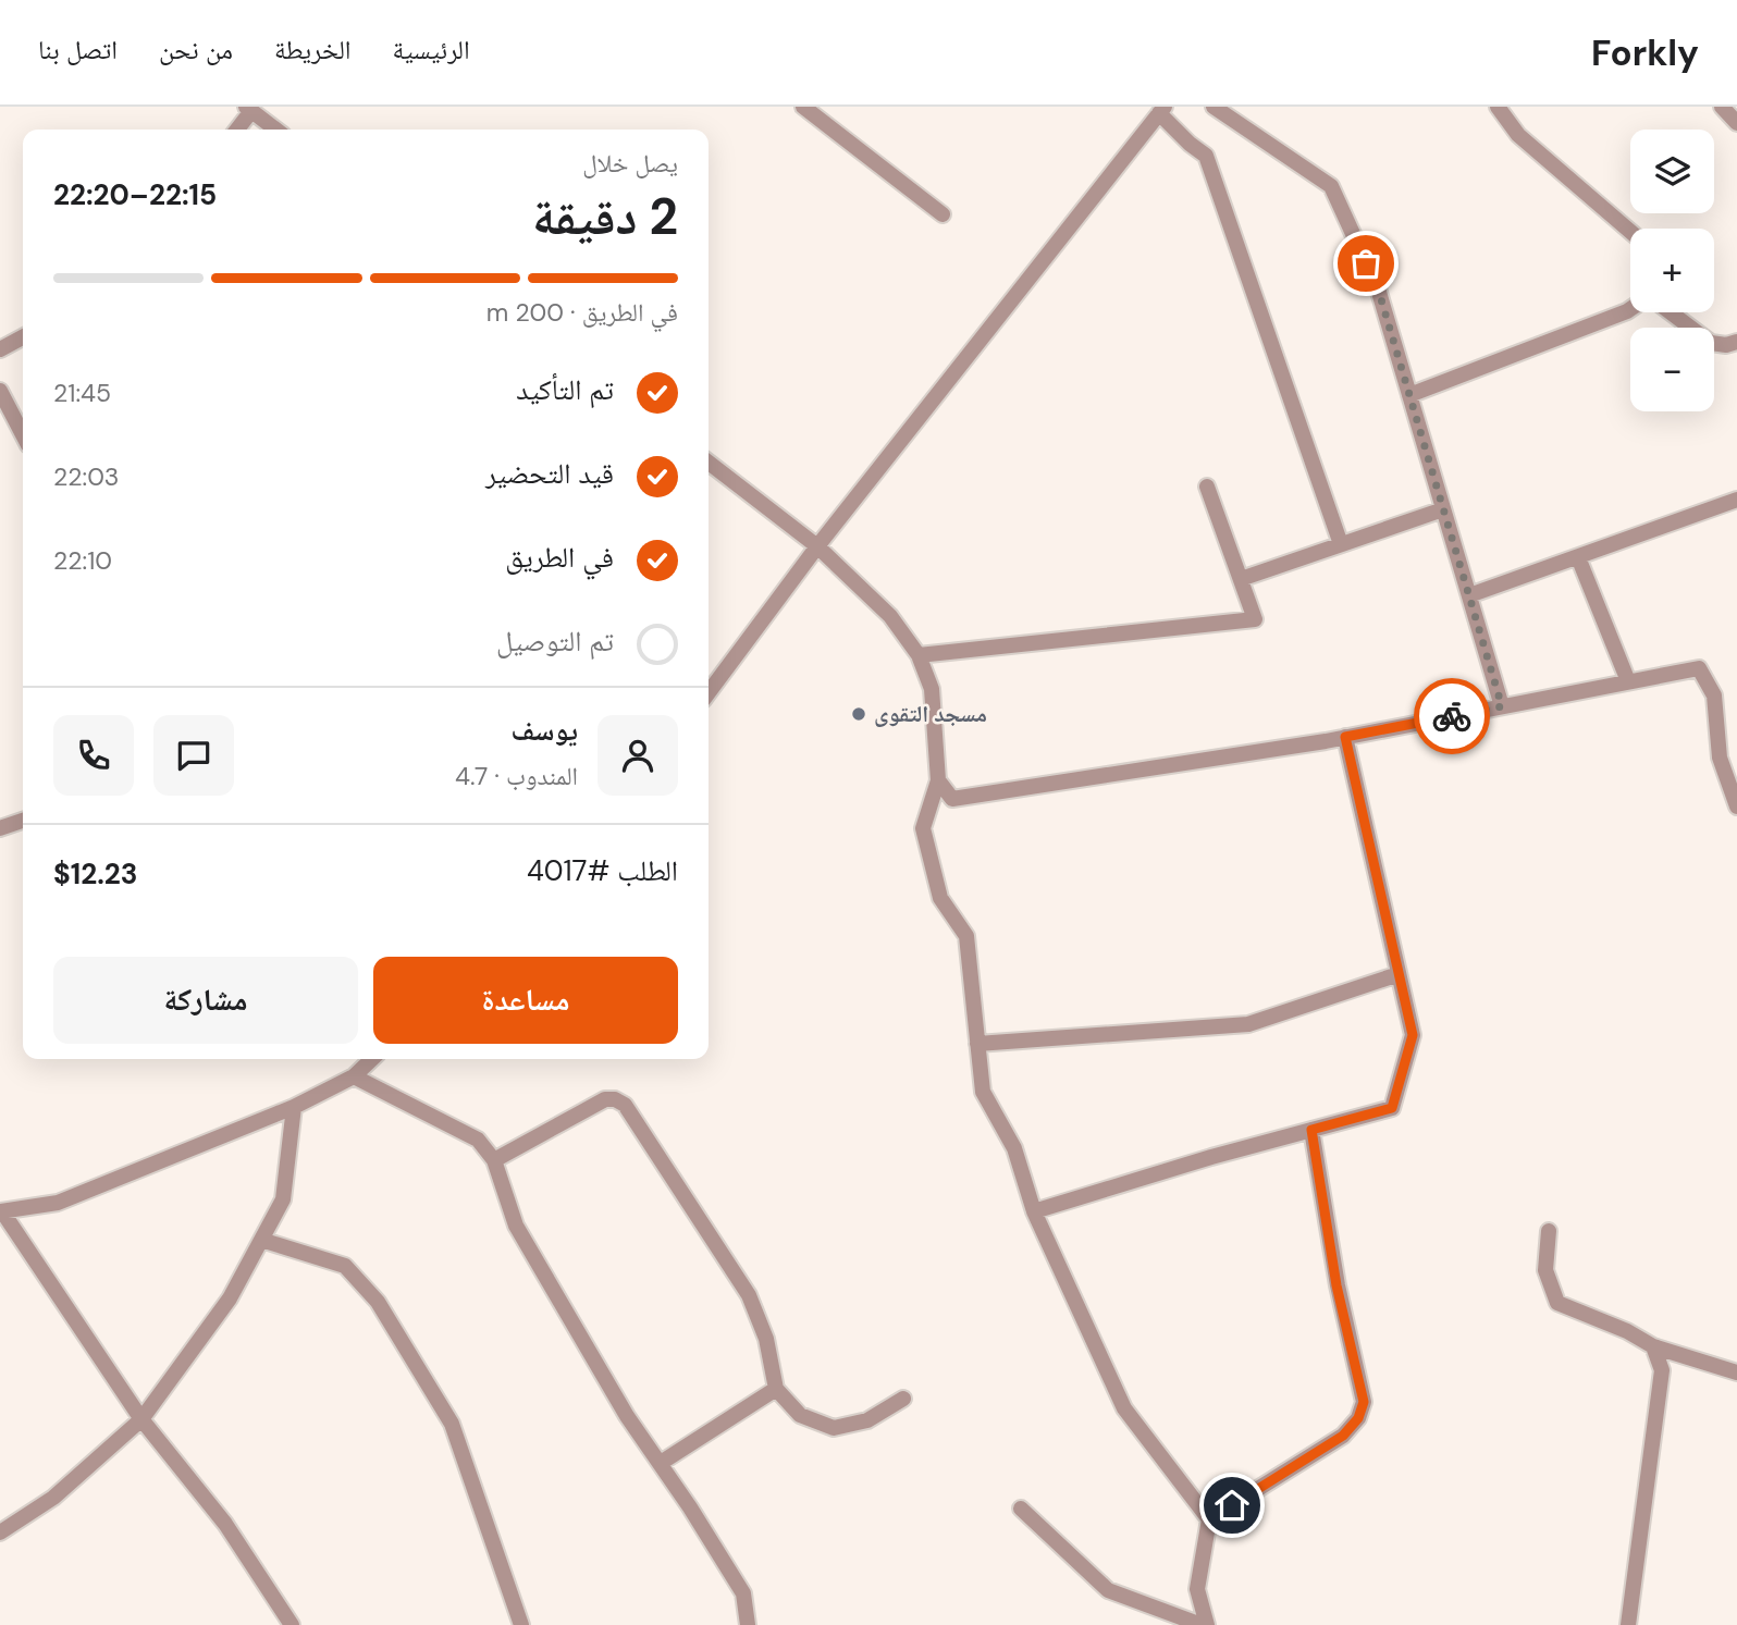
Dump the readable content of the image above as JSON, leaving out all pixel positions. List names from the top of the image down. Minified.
{"places":["مسجد التقوى"],"page":{"header":"Forkly","nav":["الرئيسية","الخريطة","من نحن","اتصل بنا"],"map_buttons":["+","−"],"heading":["2 دقيقة","يصل خلال","22:15–22:20"],"panel":["يوسف","المندوب · 4.7","الطلب #4017","$12.23"],"bar":"في الطريق · 200 m","list":[["تم التأكيد","21:45"],["قيد التحضير","22:03"],["في الطريق","22:10"],"تم التوصيل"],"buttons":["مساعدة","مشاركة"]}}
